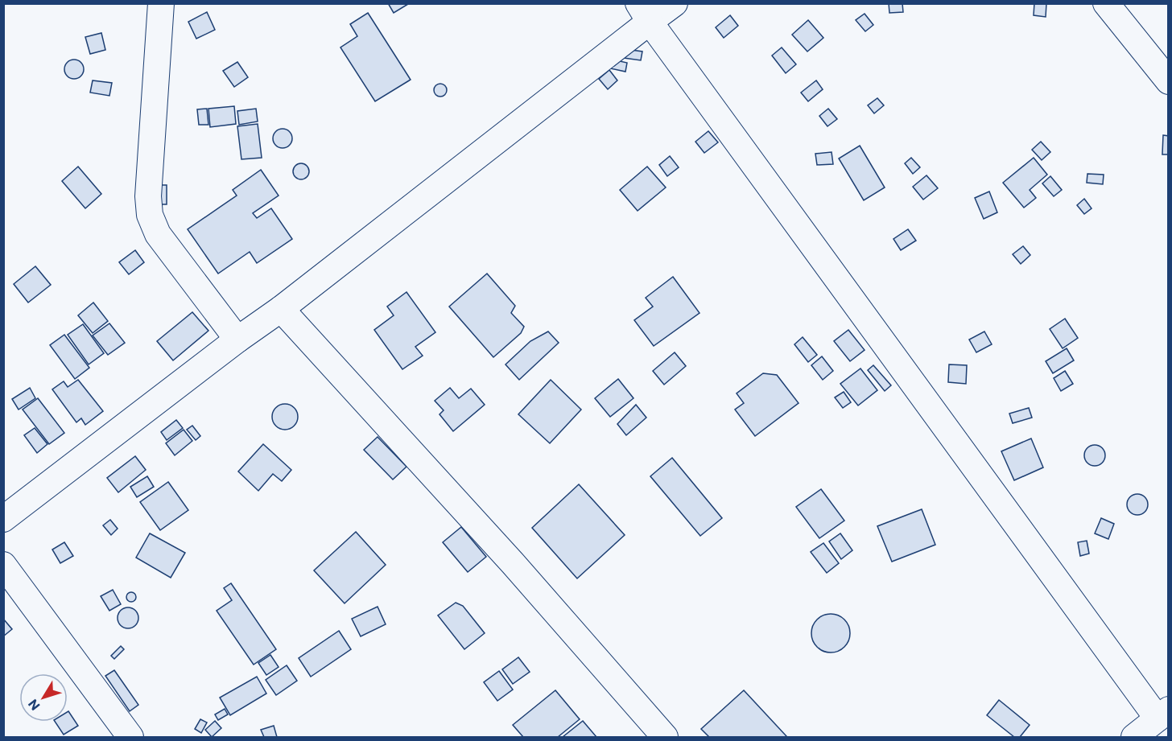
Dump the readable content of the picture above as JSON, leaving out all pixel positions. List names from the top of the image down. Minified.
{"north":"bottom left"}
